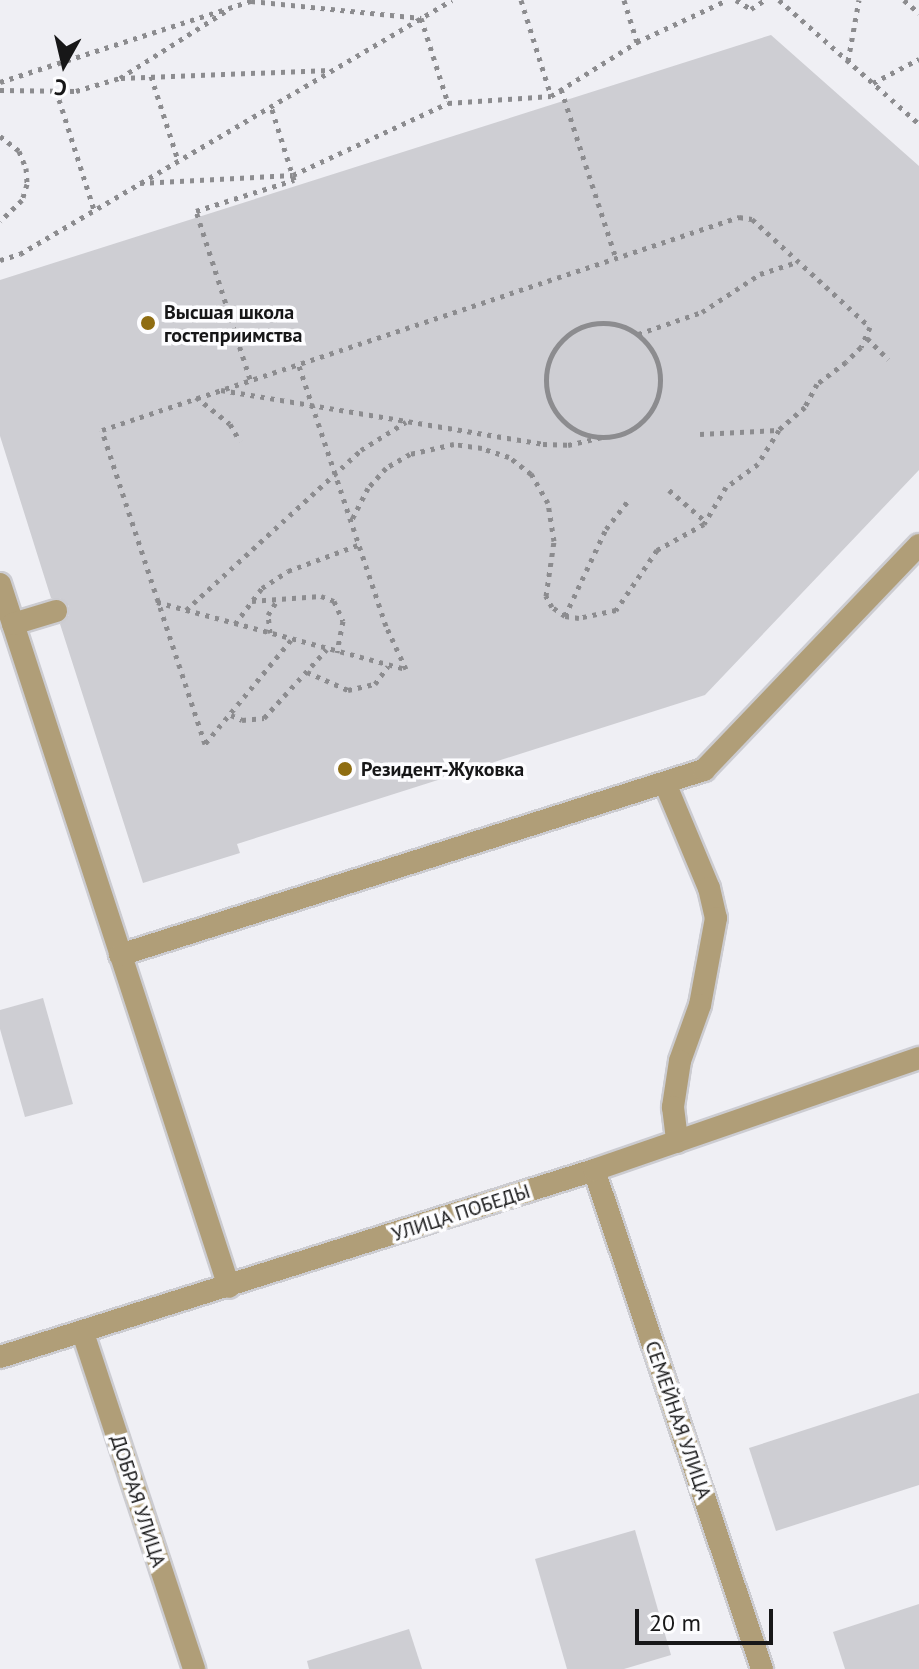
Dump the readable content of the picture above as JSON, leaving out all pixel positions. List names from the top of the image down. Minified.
{"streets":{"street":["УЛИЦА ПОБЕДЫ","СЕМЕЙНАЯ УЛИЦА","ДОБРАЯ УЛИЦА"]},"crossings":[["УЛИЦА ПОБЕДЫ","СЕМЕЙНАЯ УЛИЦА"],["УЛИЦА ПОБЕДЫ","ДОБРАЯ УЛИЦА"]],"places":["Высшая школа гостеприимства","Резидент-Жуковка"],"scale_bar":"20 m","north":"bottom"}
